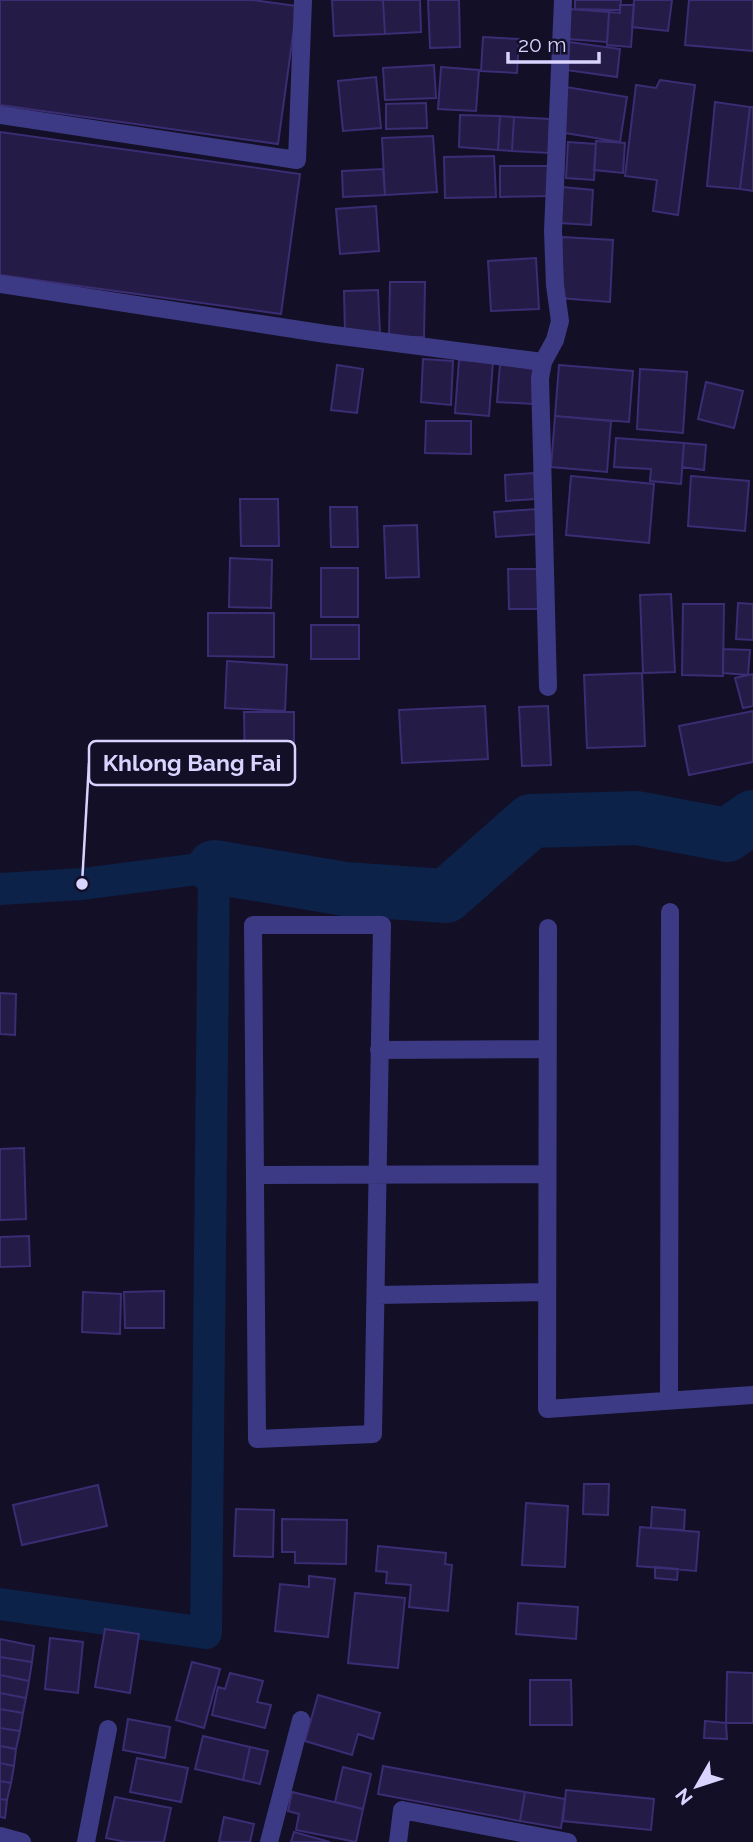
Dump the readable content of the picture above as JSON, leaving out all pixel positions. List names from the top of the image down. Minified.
{"places":["Khlong Bang Fai"],"scale_bar":"20 m","north":"bottom left"}
